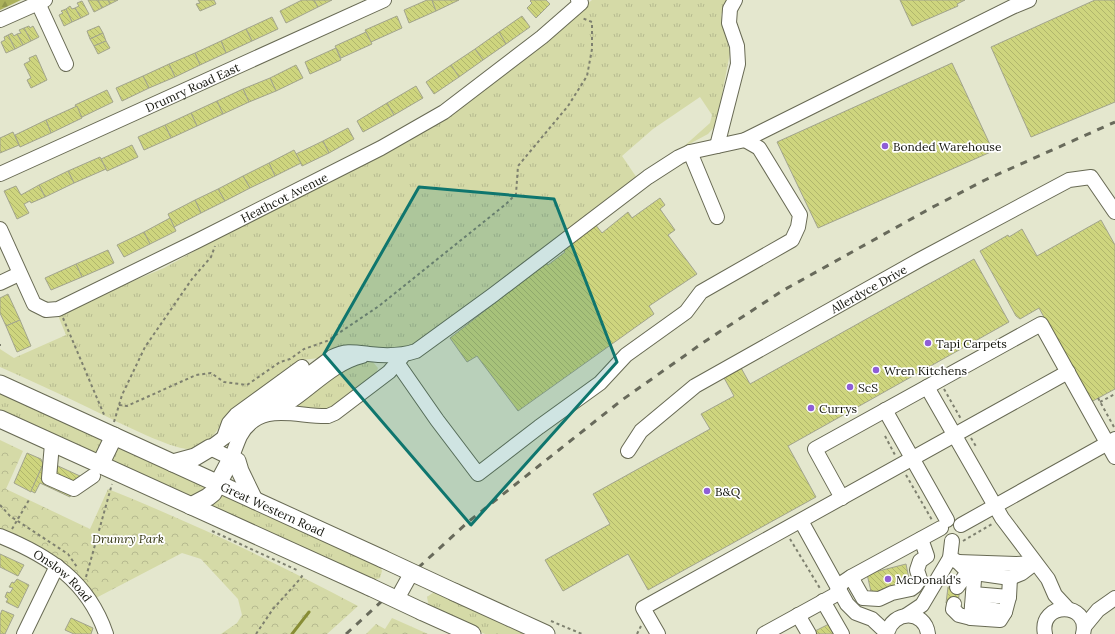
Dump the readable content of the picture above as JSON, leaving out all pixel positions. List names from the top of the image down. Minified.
{"streets":{"main road":["Great Western Road"],"street":["Drumry Road East","Heathcot Avenue","Allerdyce Drive","Onslow Road"]},"parks":["Drumry Park"],"places":["Bonded Warehouse","Tapi Carpets","Wren Kitchens","ScS","Currys","B&Q","McDonald's"]}
